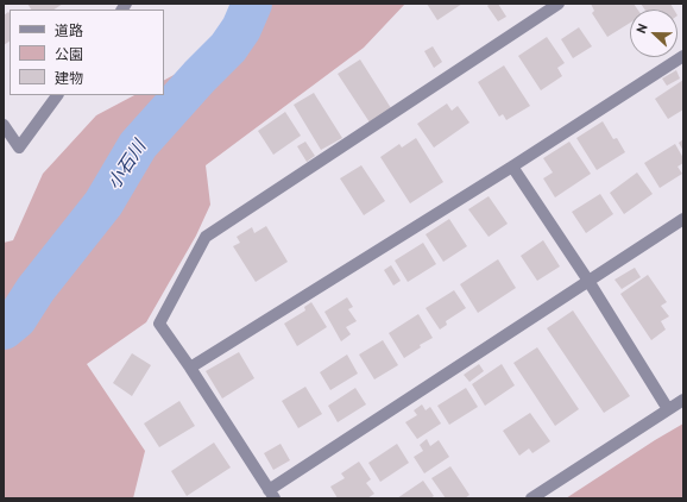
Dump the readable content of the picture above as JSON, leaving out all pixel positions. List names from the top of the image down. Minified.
{"water":["小石川"],"legend":["道路","公園","建物"],"north":"left"}
